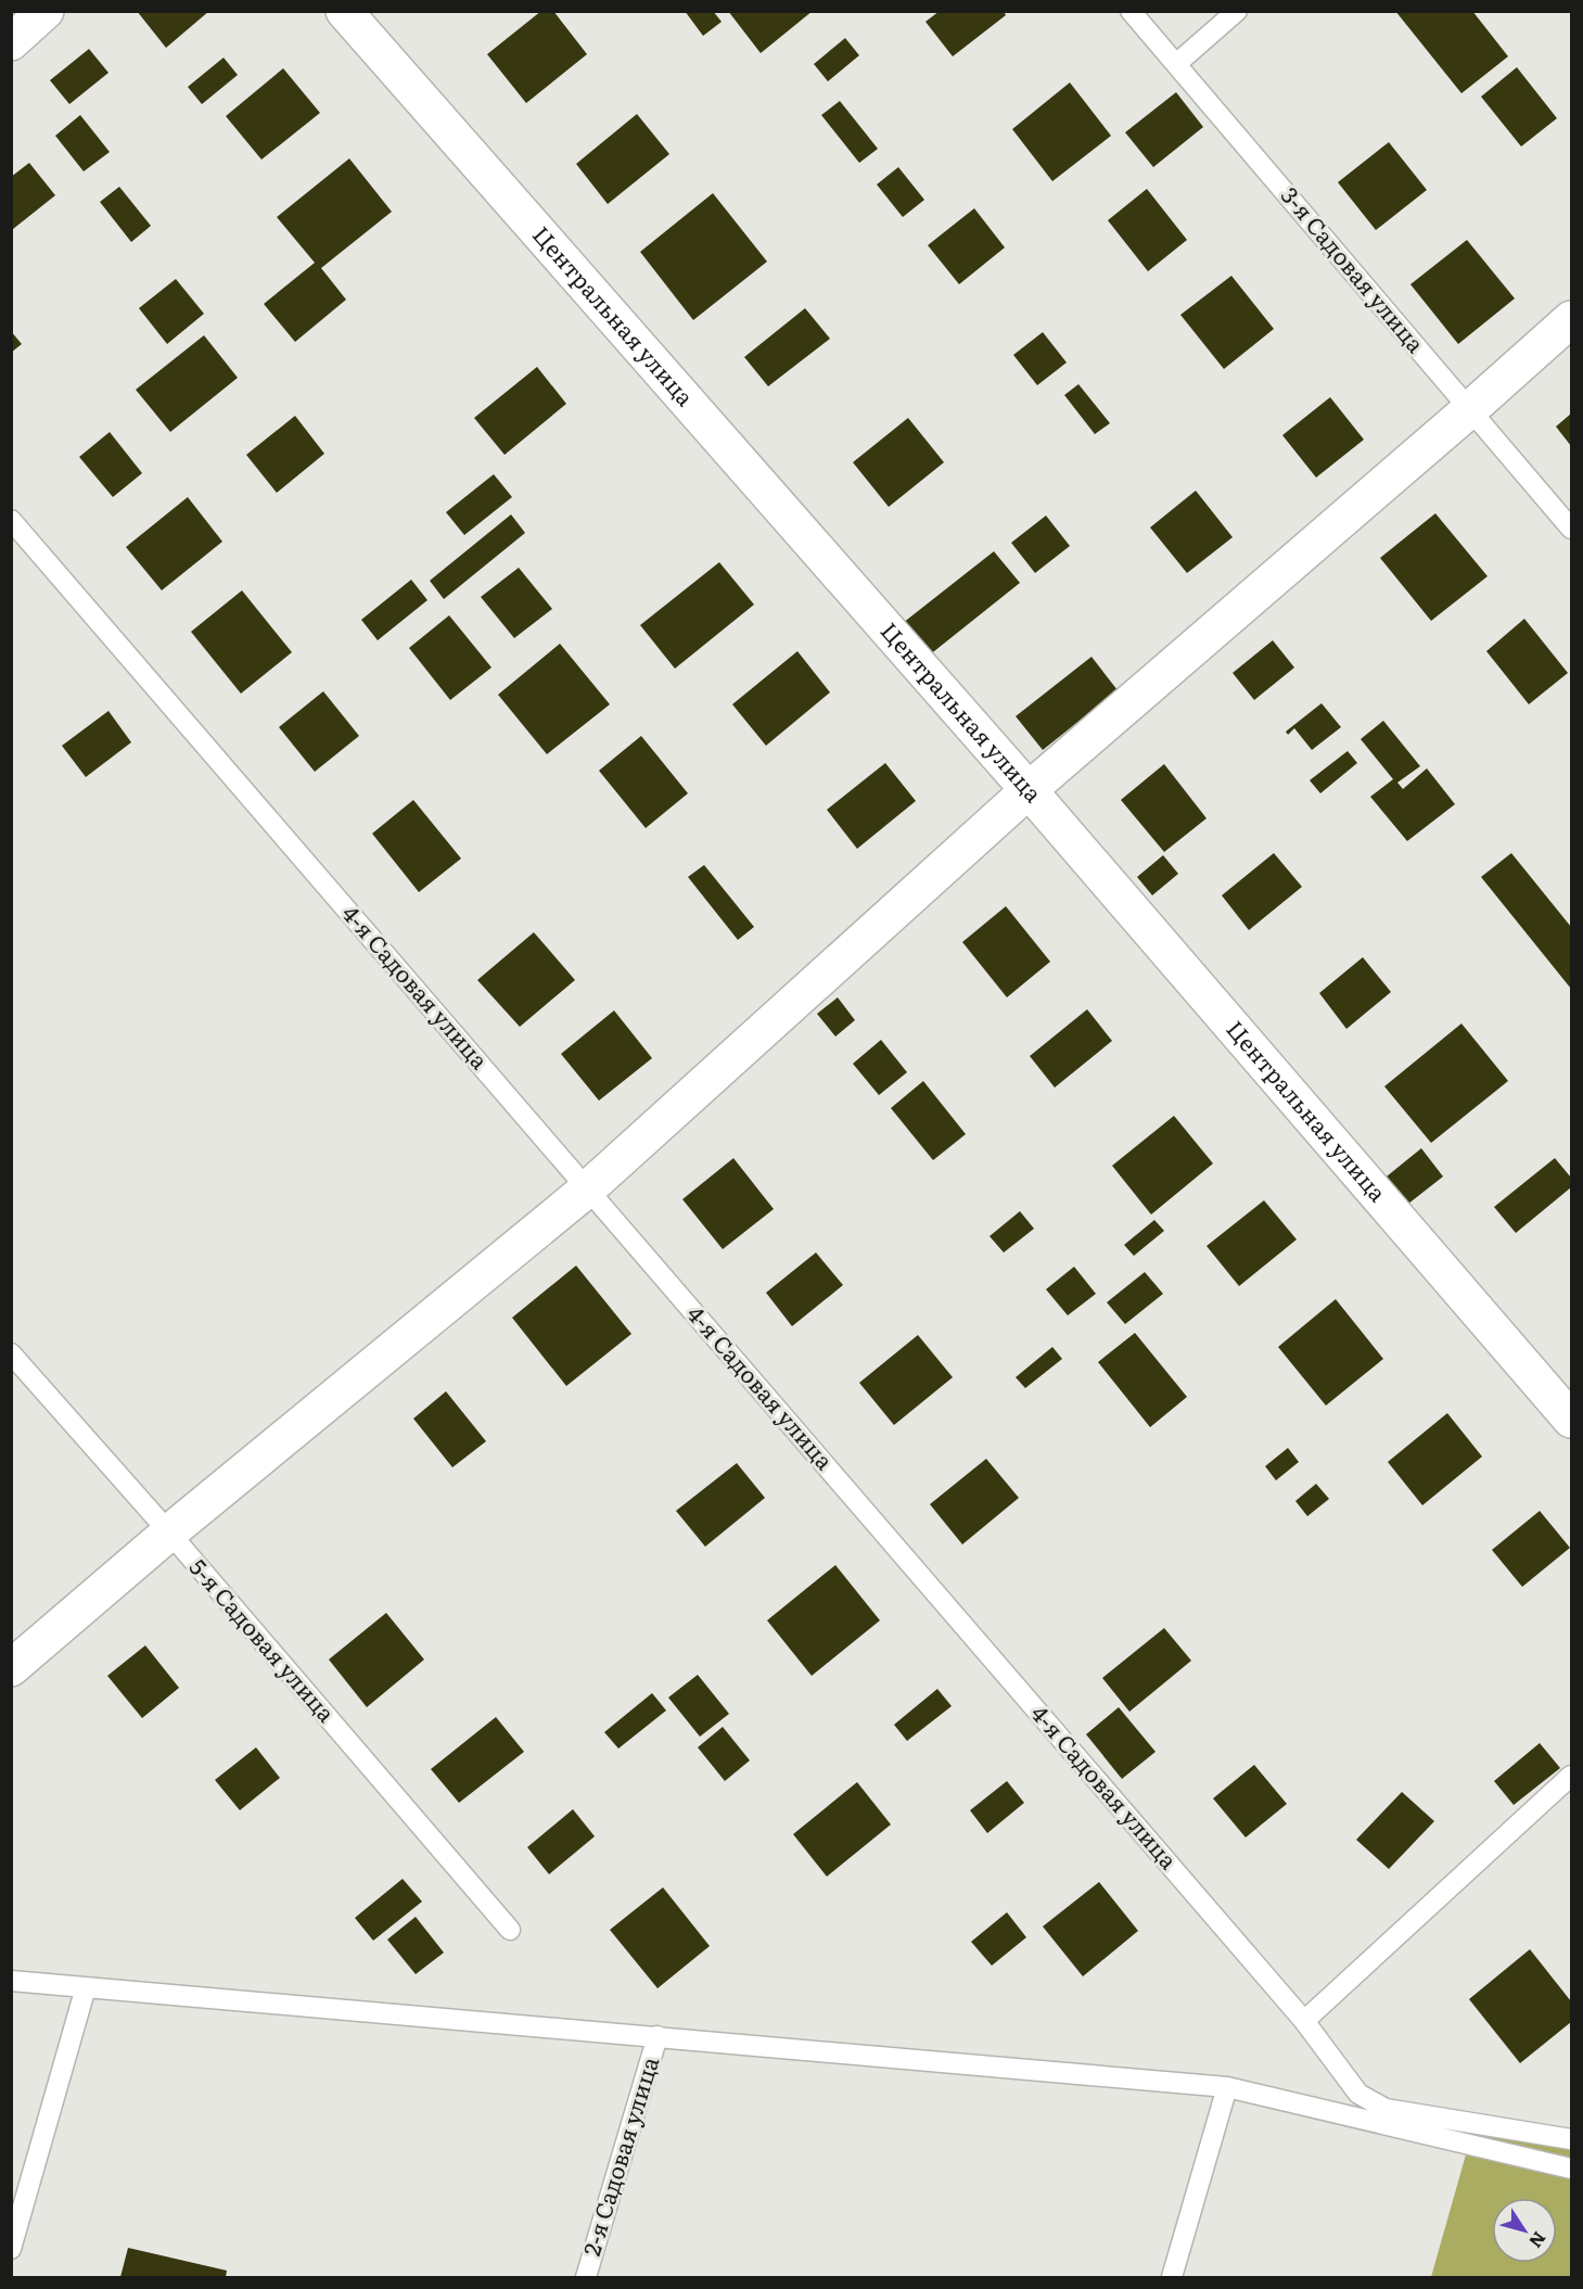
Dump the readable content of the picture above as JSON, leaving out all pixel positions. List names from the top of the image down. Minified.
{"streets":{"street":["Центральная улица"],"lane":["3-я Садовая улица","4-я Садовая улица","5-я Садовая улица","2-я Садовая улица"]},"north":"bottom right"}
